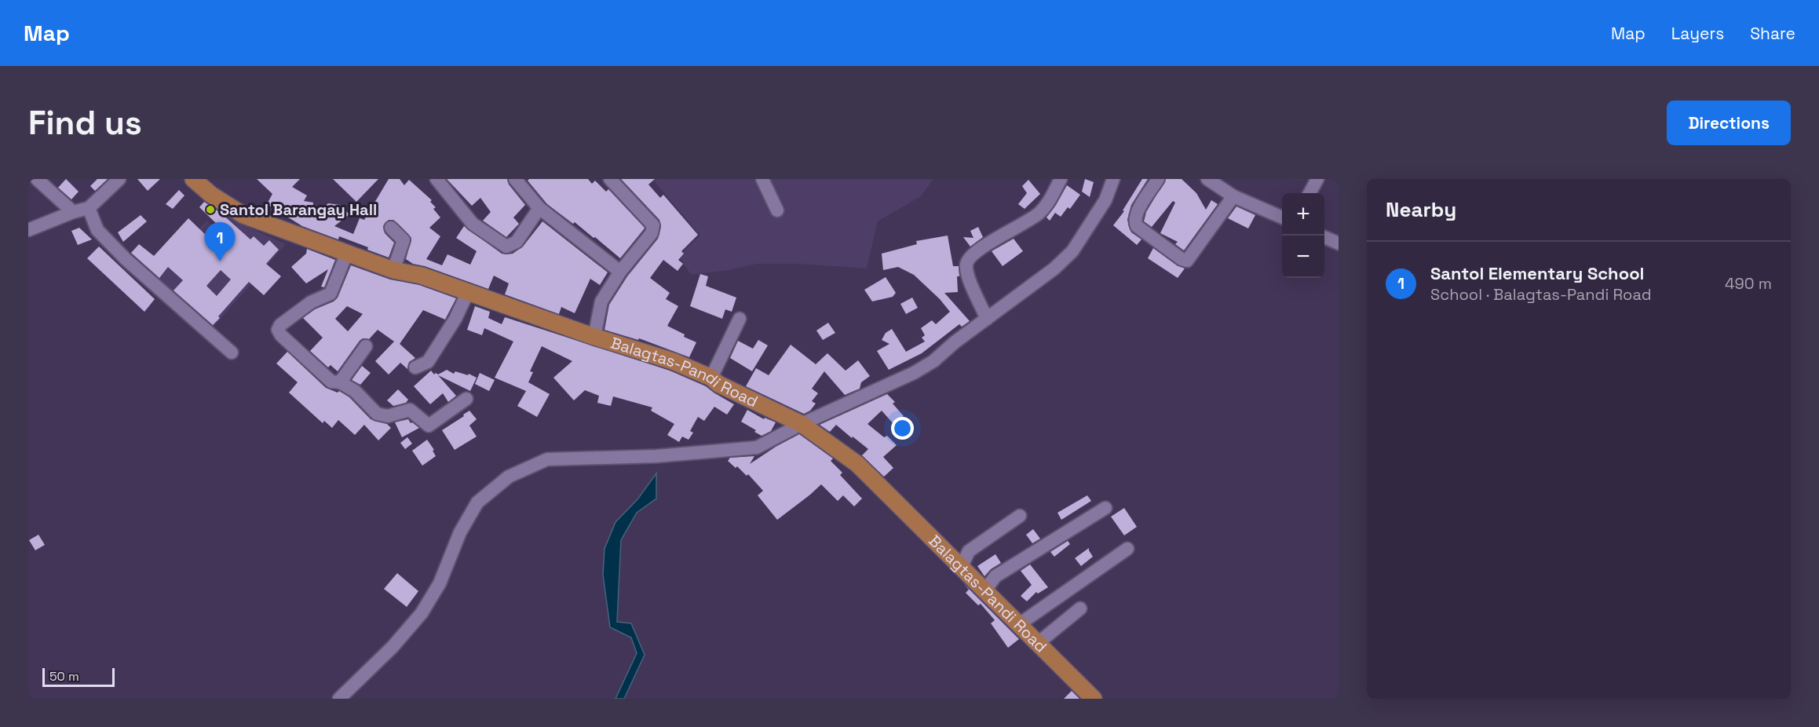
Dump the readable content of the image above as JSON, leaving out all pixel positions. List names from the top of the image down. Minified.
{"streets":{"main road":["Balagtas-Pandi Road"]},"places":["Santol Barangay Hall"],"scale_bar":"50 m","page":{"header":"Map","nav":["Map","Layers","Share"],"buttons":"Directions","title":"Find us","heading":"Nearby","map_buttons":["+","−"],"pins":"1","list":[{"mark":"1","name":"Santol Elementary School","note":"School · Balagtas-Pandi Road","value":"490 m"}],"scale":"50 m"}}
